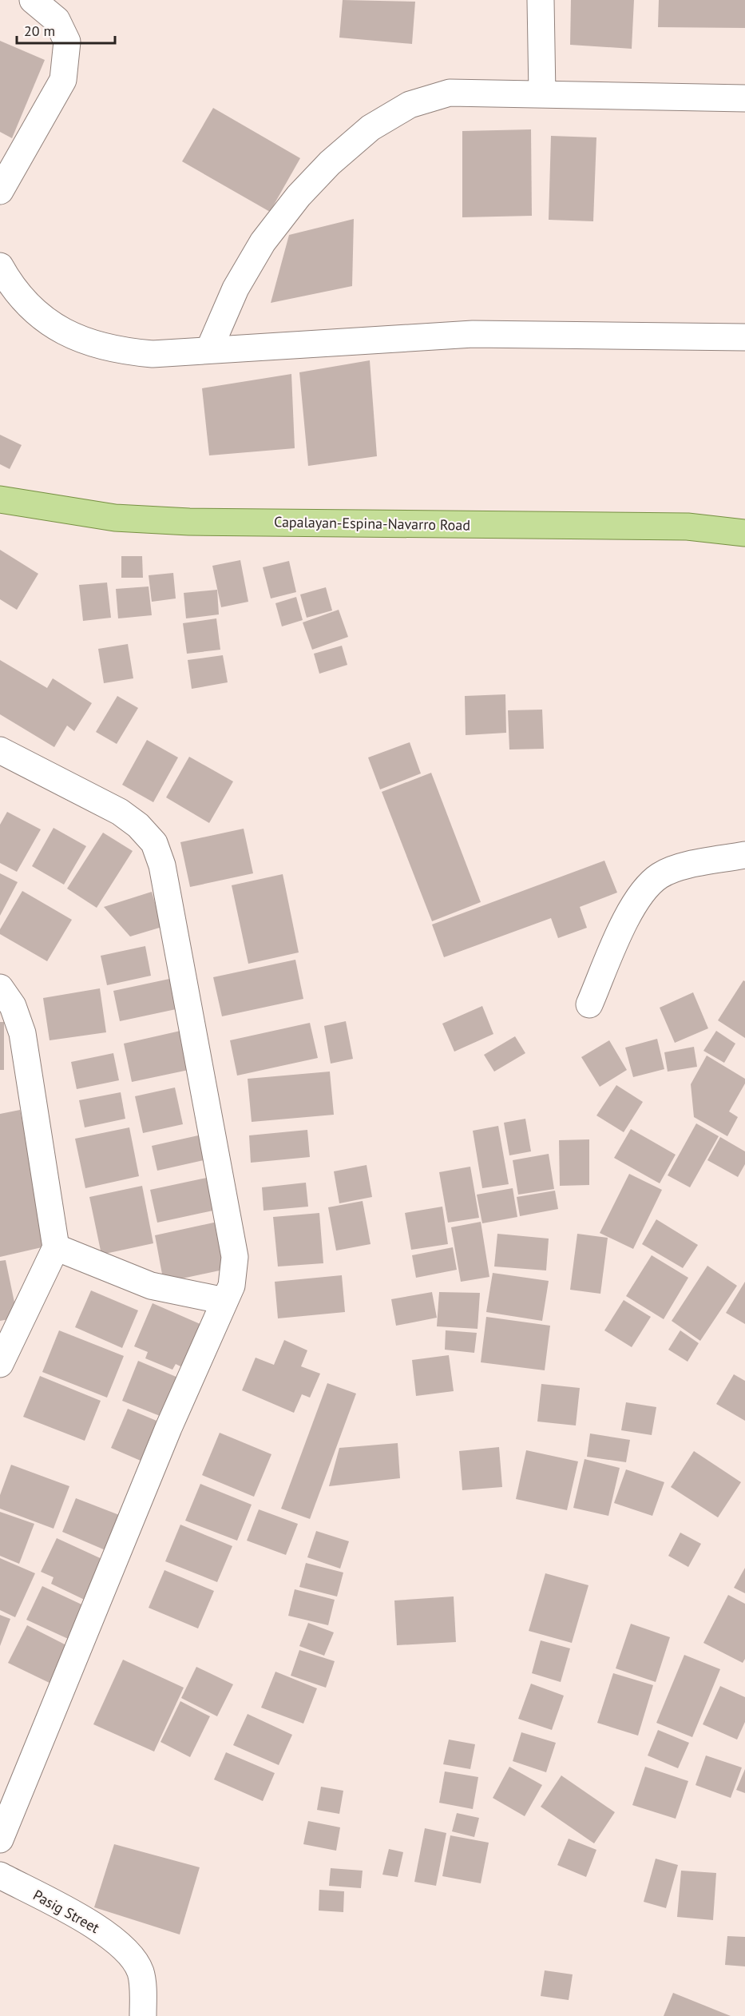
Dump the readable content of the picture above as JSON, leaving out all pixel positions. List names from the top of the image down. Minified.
{"streets":{"main road":["Capalayan-Espina-Navarro Road"],"street":["Pasig Street"]},"scale_bar":"20 m"}
